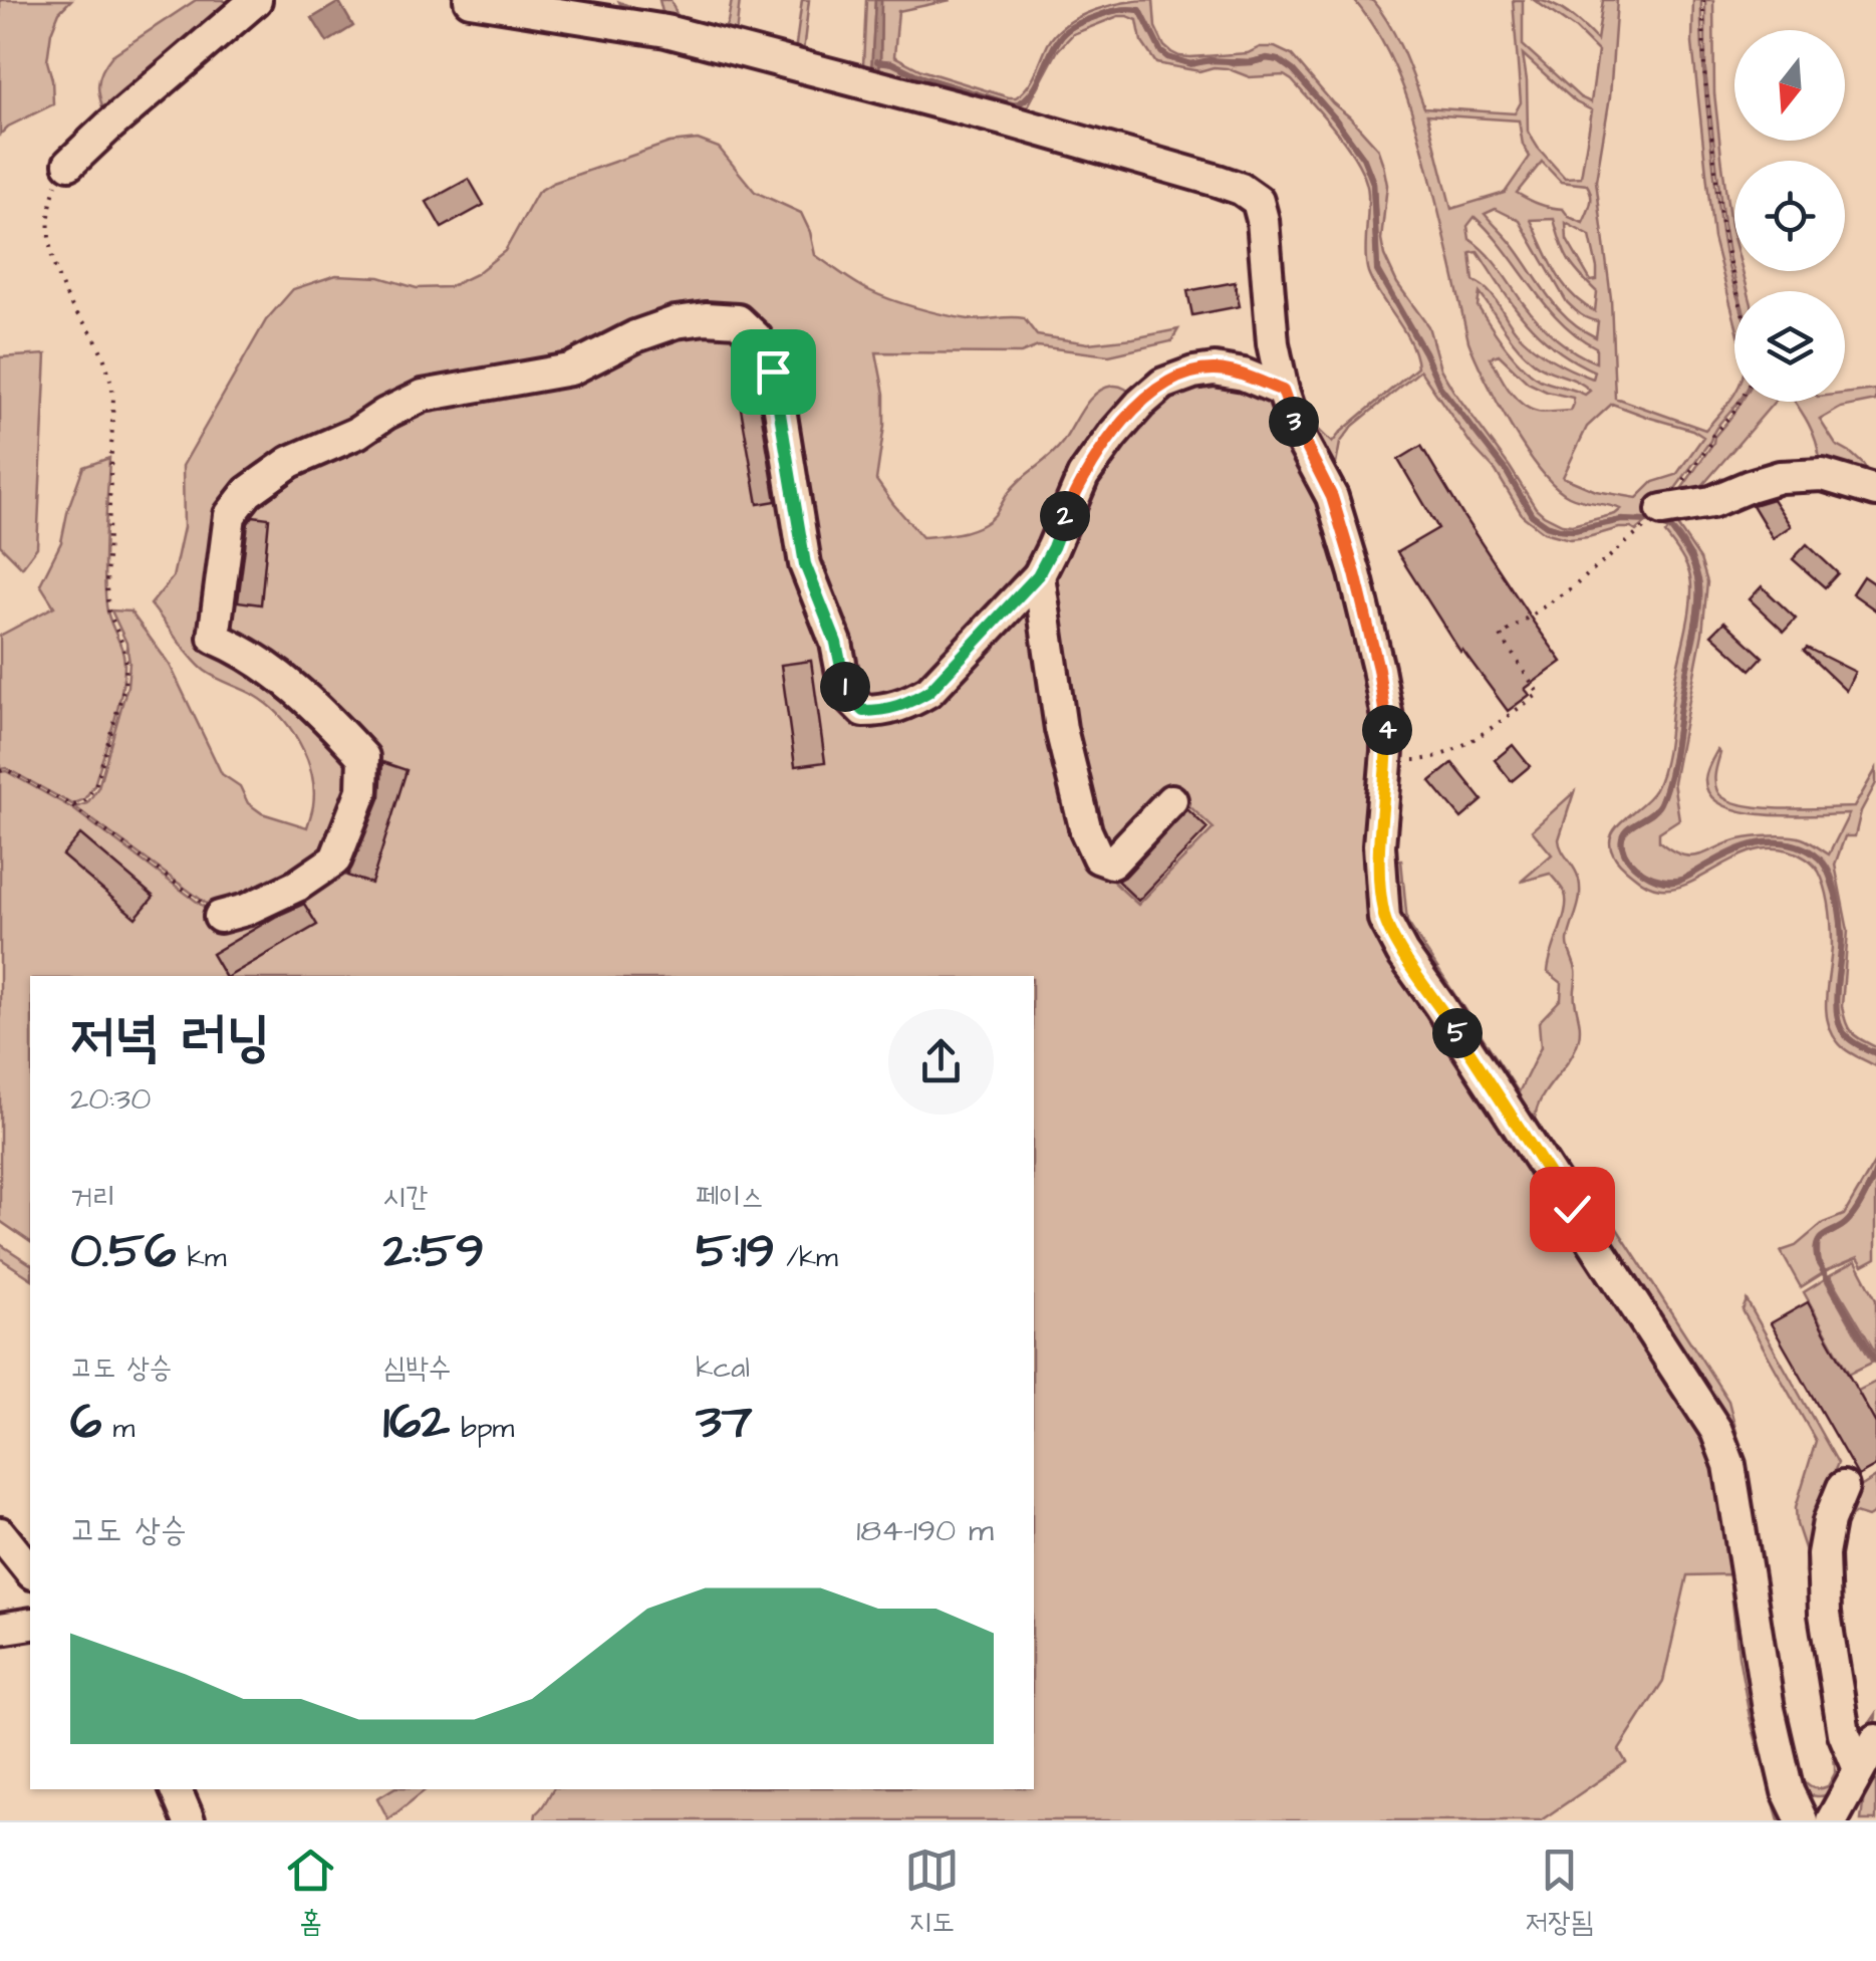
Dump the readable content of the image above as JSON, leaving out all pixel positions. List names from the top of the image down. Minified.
{"north":"bottom","page":{"pins":["3","2","1","4","5"],"heading":["저녁 러닝","20:30"],"stats":[["거리","0.56 km"],["시간","2:59"],["페이스","5:19 /km"],["고도 상승","6 m"],["심박수","162 bpm"],["kcal","37"]],"chart":["고도 상승","184–190 m"],"tabs":["홈","지도","저장됨"]}}
